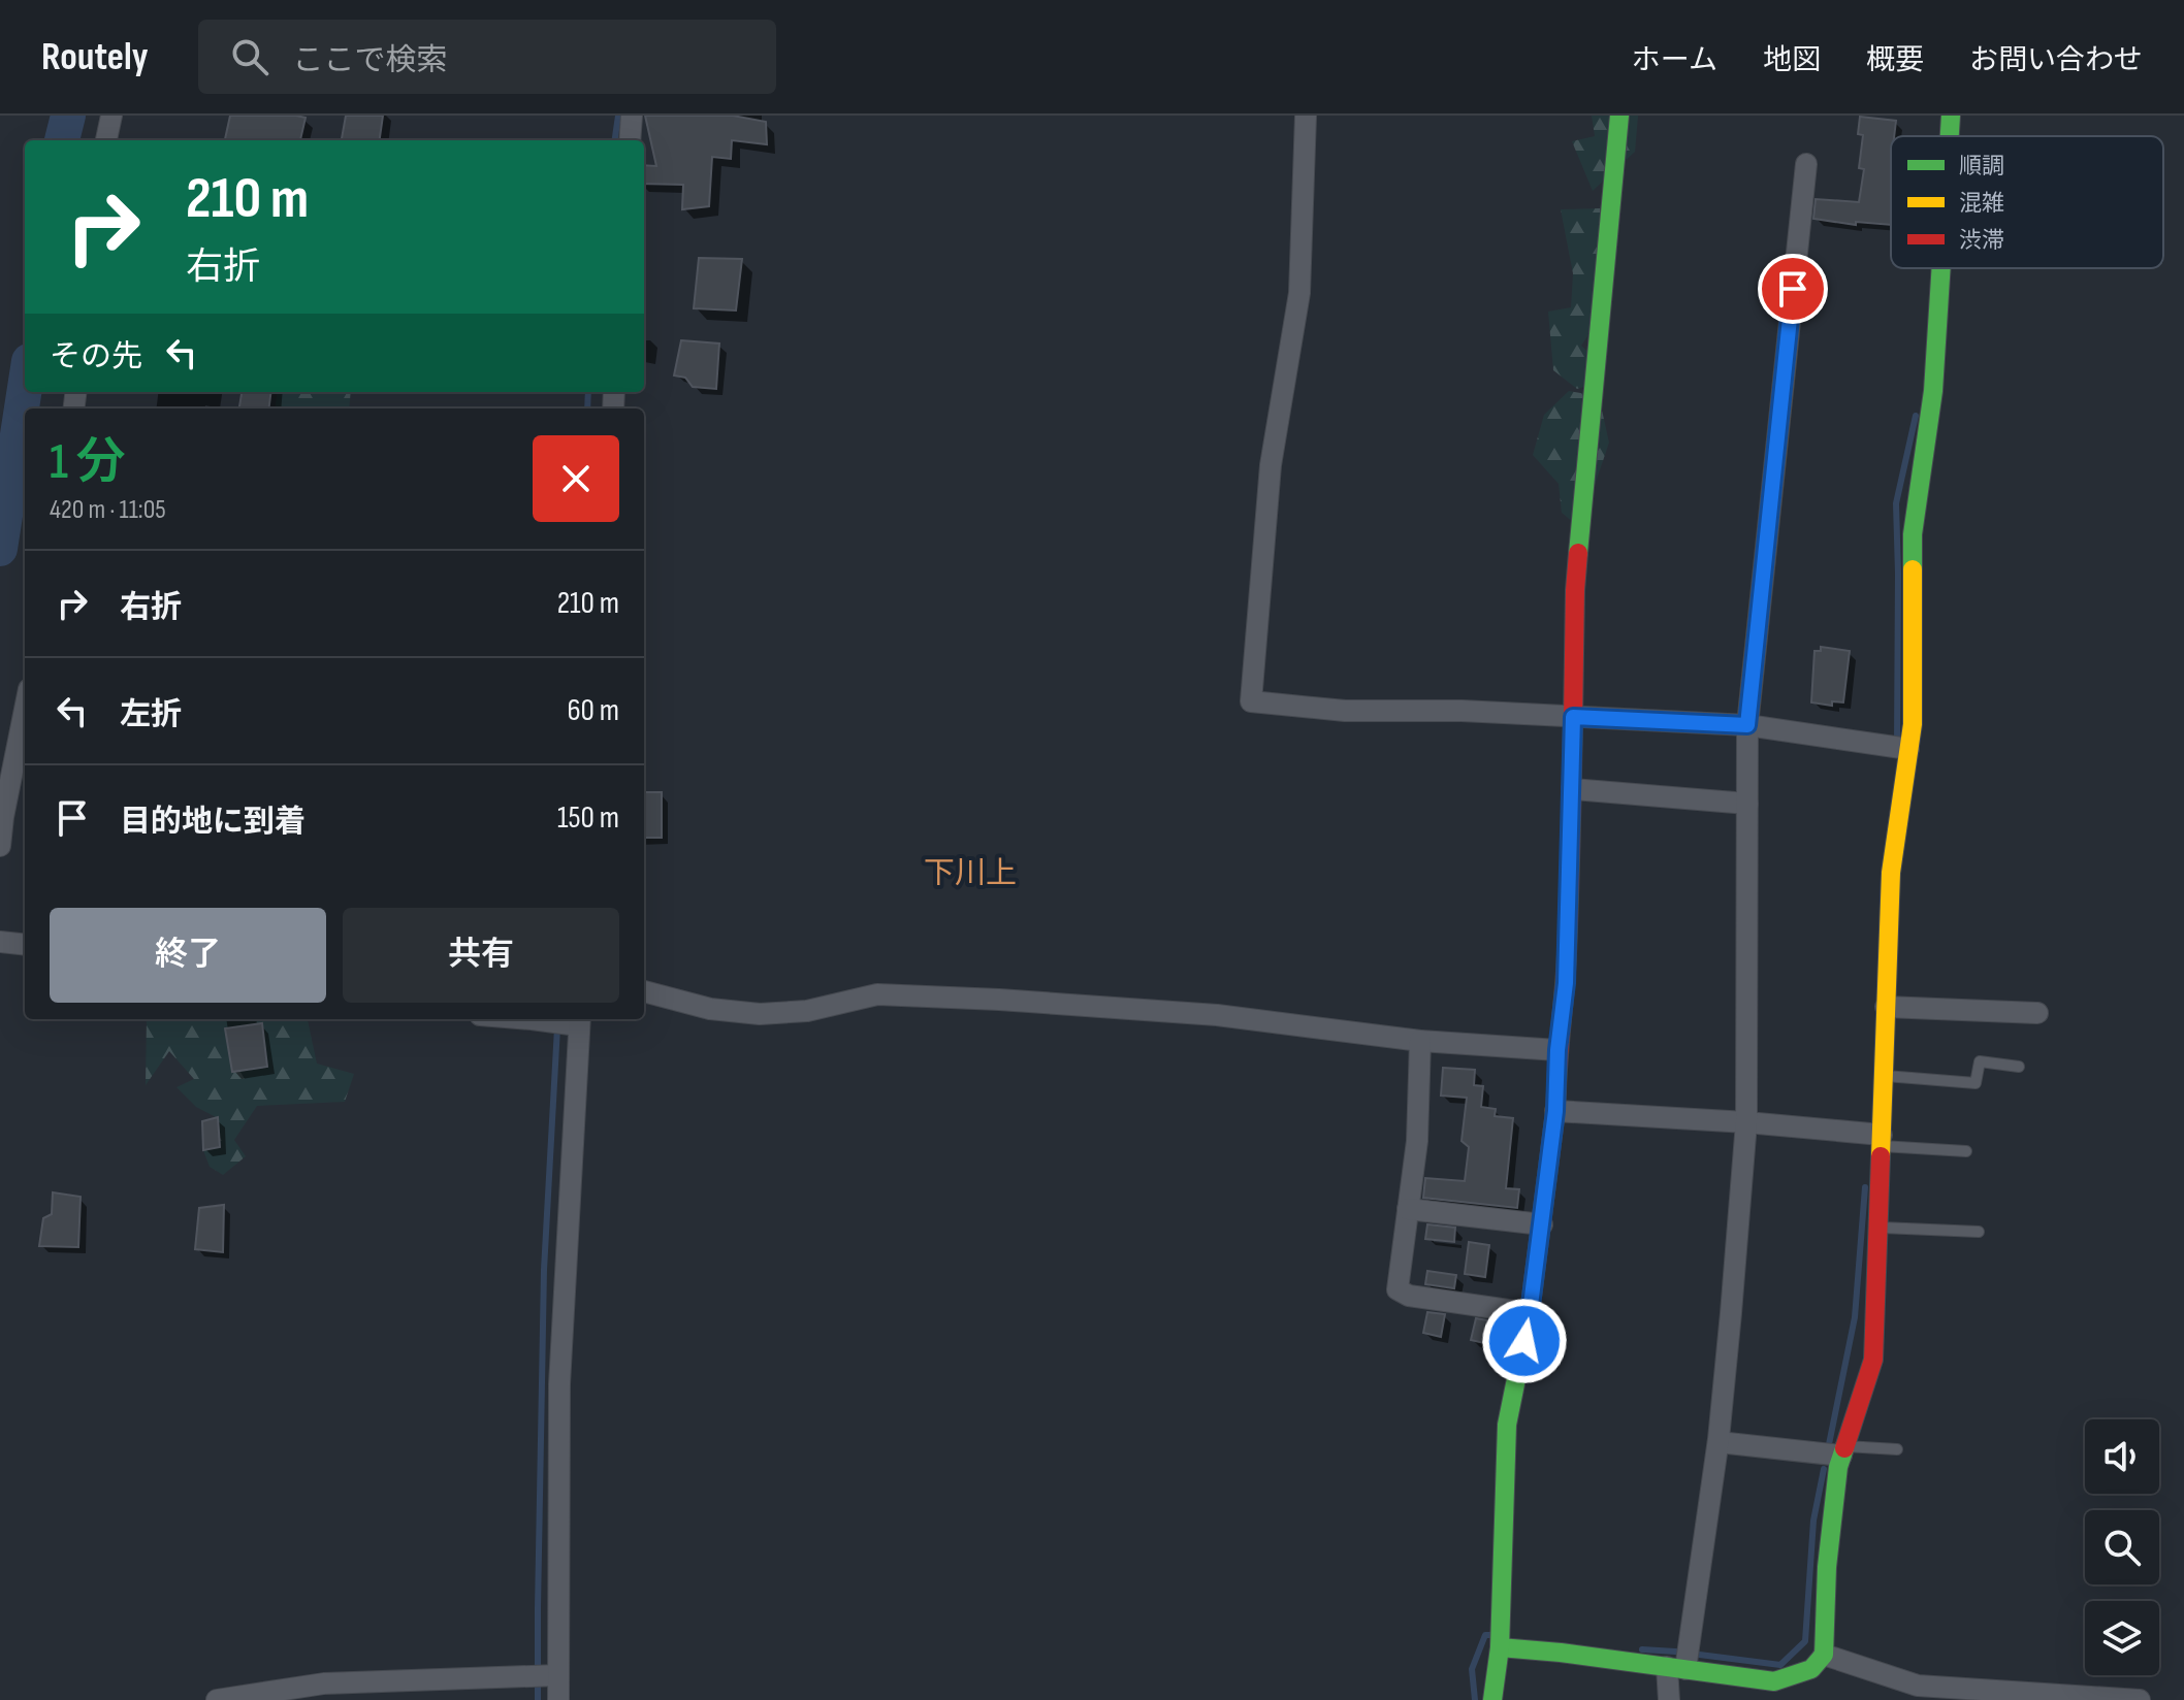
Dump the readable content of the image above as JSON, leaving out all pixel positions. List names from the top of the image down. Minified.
{"districts":["下川上"],"legend":["順調","混雑","渋滞"],"page":{"header":"Routely","search":"ここで検索","nav":["ホーム","地図","概要","お問い合わせ"],"turn":["210 m","右折"],"then":"その先","heading":["1 分","420 m · 11:05"],"list":[{"name":"右折","value":"210 m"},{"name":"左折","value":"60 m"},{"name":"目的地に到着","value":"150 m"}],"buttons":["終了","共有"]}}
